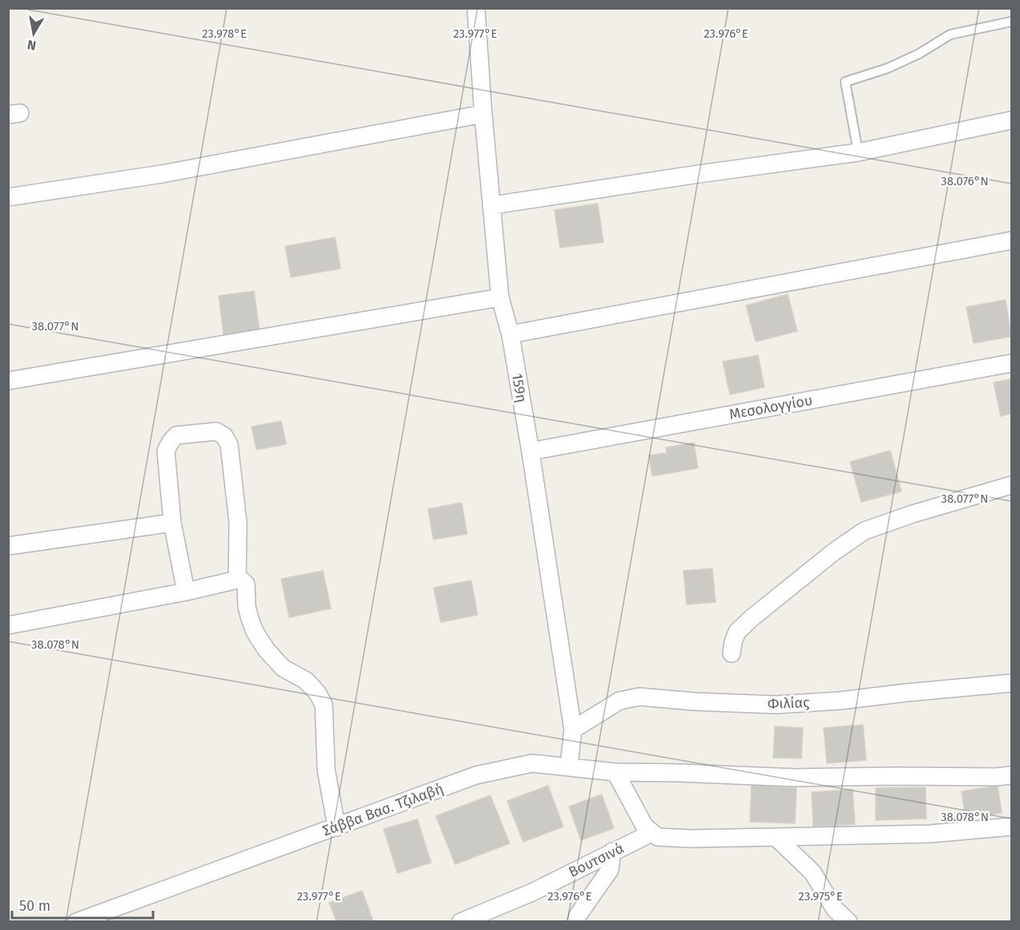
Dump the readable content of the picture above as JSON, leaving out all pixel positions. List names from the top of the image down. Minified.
{"streets":{"street":["159η","Μεσολογγίου","Φιλίας","Σάββα Βασ. Τζιλαβή","Βουτσινά"]},"crossings":[["159η","Μεσολογγίου"],["159η","Φιλίας"],["159η","Σάββα Βασ. Τζιλαβή"]],"scale_bar":"50 m","north":"bottom","coordinates":["23.978°E","23.977°E","23.976°E","38.076°N","38.077°N","38.078°N","23.975°E"]}
